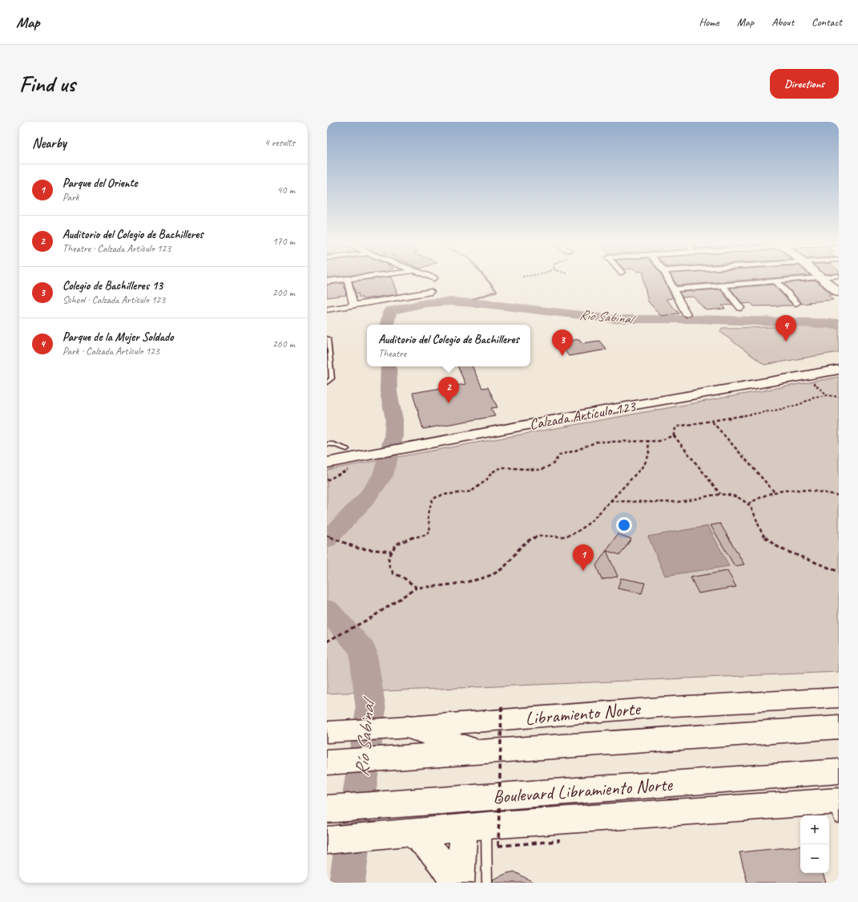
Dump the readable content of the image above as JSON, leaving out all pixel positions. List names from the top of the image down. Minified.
{"streets":{"highway":["Boulevard Libramiento Norte"],"main road":["Calzada Artículo 123","Libramiento Norte"]},"water":["Río Sabinal"],"page":{"header":"Map","nav":["Home","Map","About","Contact"],"buttons":"Directions","title":"Find us","heading":["Nearby","4 results"],"list":[{"mark":"1","name":"Parque del Oriente","note":"Park","value":"40 m"},{"mark":"2","name":"Auditorio del Colegio de Bachilleres","note":"Theatre · Calzada Artículo 123","value":"170 m"},{"mark":"3","name":"Colegio de Bachilleres 13","note":"School · Calzada Artículo 123","value":"200 m"},{"mark":"4","name":"Parque de la Mujer Soldado","note":"Park · Calzada Artículo 123","value":"260 m"}],"pins":["4","3","2","1"],"popup":["Auditorio del Colegio de Bachilleres","Theatre"],"map_buttons":["+","−"]}}
